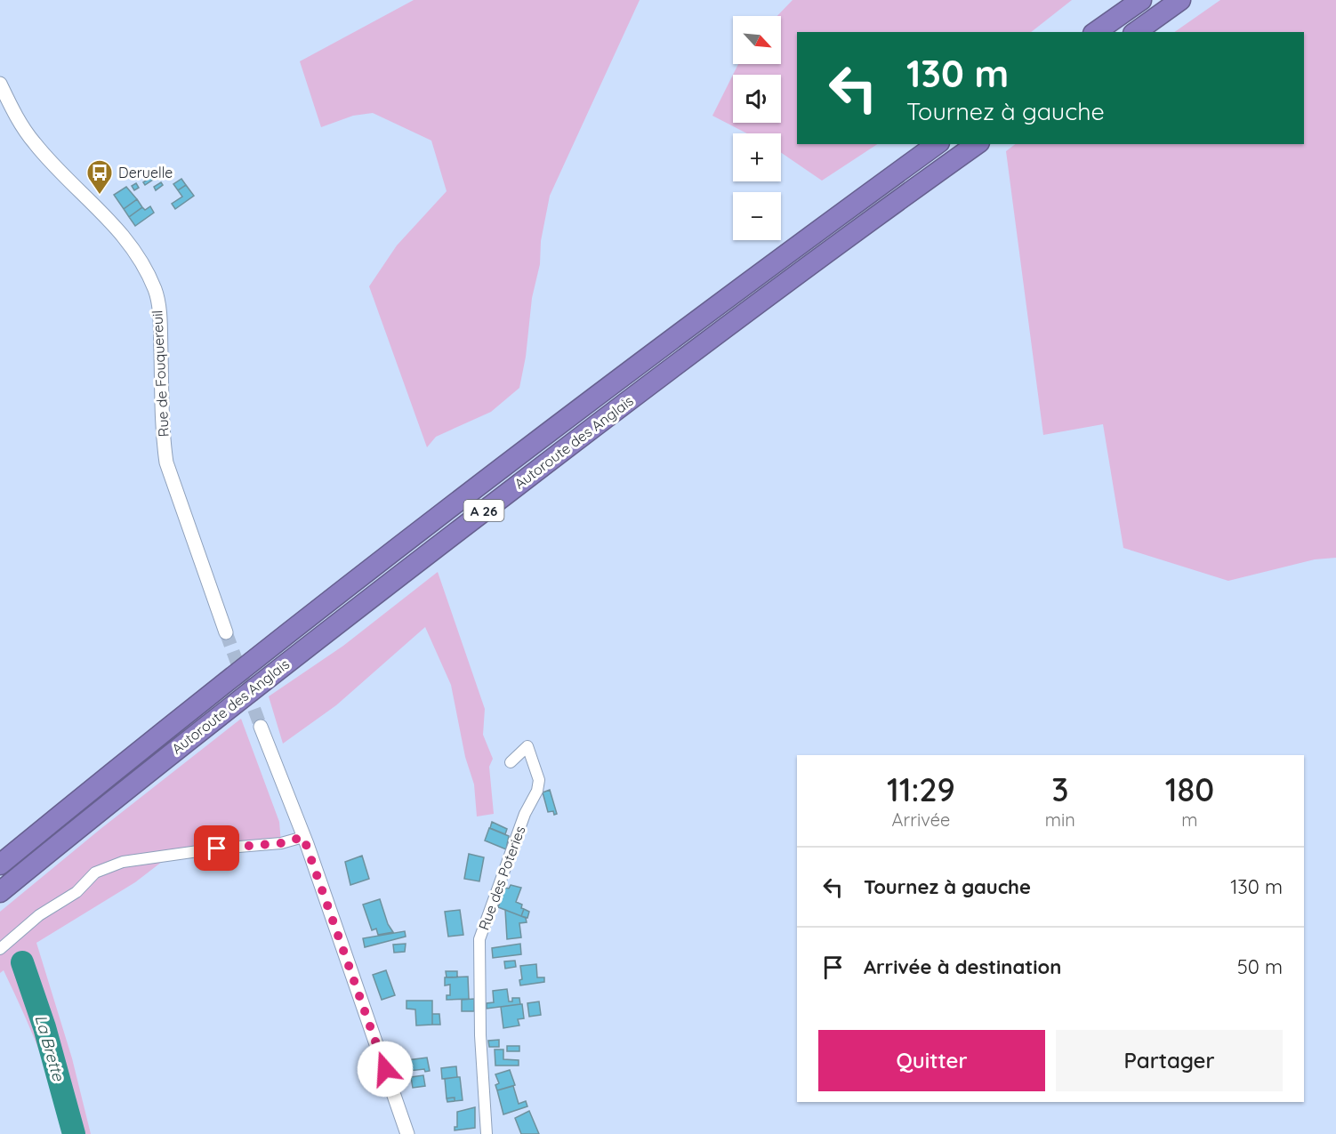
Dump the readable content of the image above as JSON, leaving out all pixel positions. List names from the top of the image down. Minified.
{"streets":{"highway":["Autoroute des Anglais","A 26"],"street":["Rue de Fouquereuil","Rue des Poteries"]},"water":["La Brette"],"places":{"bus stop":["Deruelle"]},"north":"bottom right","page":{"map_buttons":["+","−"],"turn":["130 m","Tournez à gauche"],"eta":["11:29","Arrivée","3","min","180","m"],"list":[{"name":"Tournez à gauche","value":"130 m"},{"name":"Arrivée à destination","value":"50 m"}],"buttons":["Quitter","Partager"]}}
